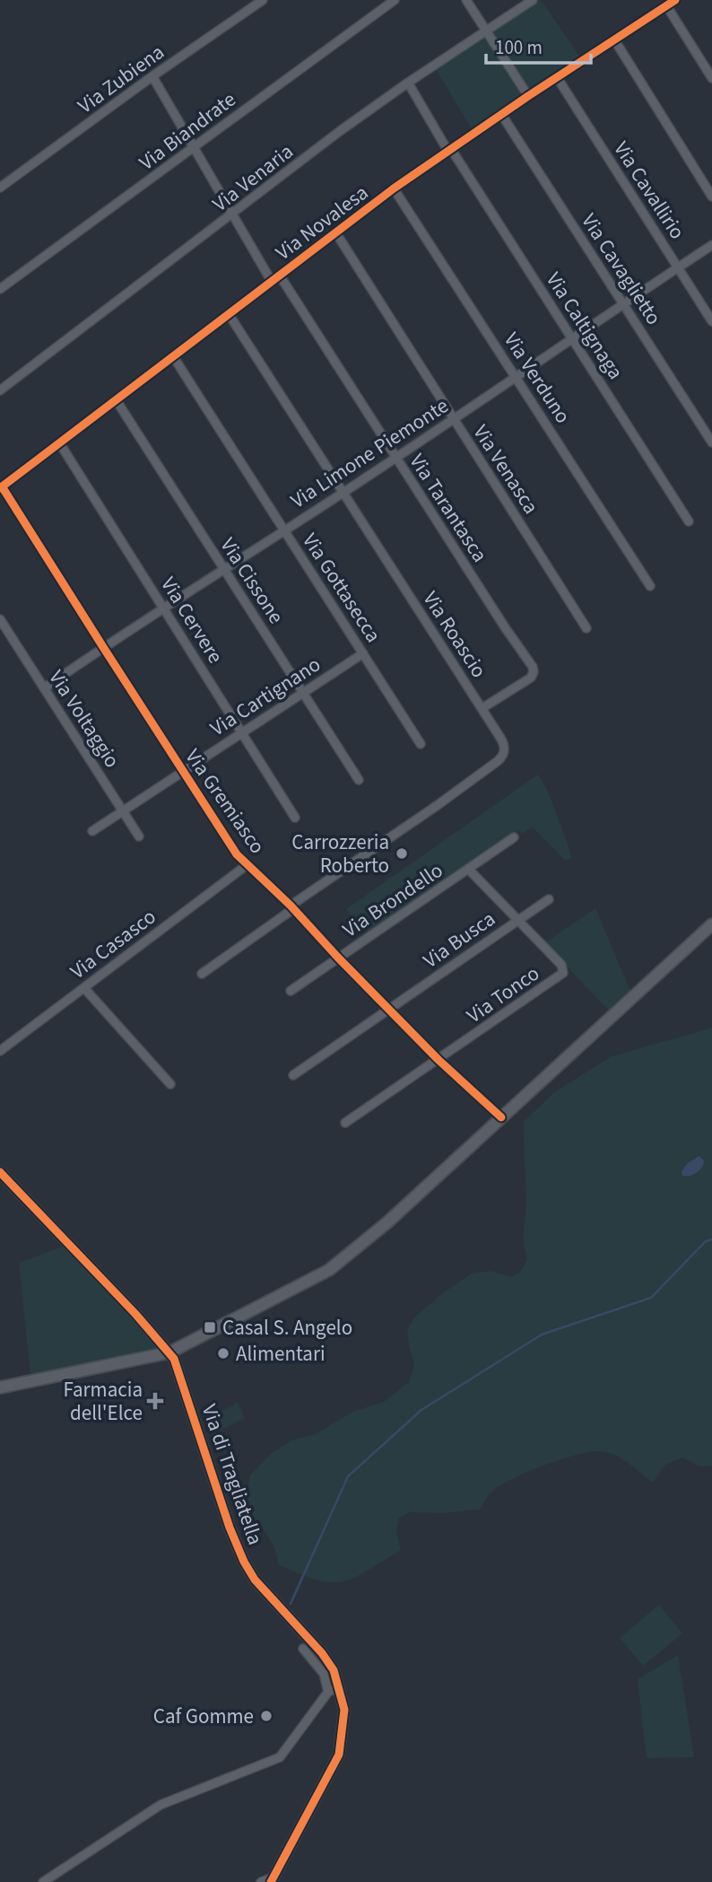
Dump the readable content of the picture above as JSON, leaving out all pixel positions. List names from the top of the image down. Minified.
{"streets":{"street":["Via Zubiena","Via Biandrate","Via Venaria","Via Cavallirio","Via Novalesa","Via Cavaglietto","Via Caltignaga","Via Verduno","Via Limone Piemonte","Via Venasca","Via Tarantasca","Via Cissone","Via Gottasecca","Via Cervere","Via Roascio","Via Cartignano","Via Voltaggio","Via Gremiasco","Via Brondello","Via Busca","Via Casasco","Via Tonco","Via di Tragliatella"]},"crossings":[["Via Venaria","Via Caltignaga"],["Via Cavallirio","Via Novalesa"],["Via Cavallirio","Via Limone Piemonte"],["Via Novalesa","Via Cavaglietto"],["Via Novalesa","Via Caltignaga"],["Via Novalesa","Via Verduno"],["Via Novalesa","Via Venasca"],["Via Novalesa","Via Tarantasca"],["Via Novalesa","Via Cissone"],["Via Novalesa","Via Gottasecca"],["Via Novalesa","Via Cervere"],["Via Novalesa","Via Roascio"],["Via Novalesa","Via Gremiasco"],["Via Cavaglietto","Via Limone Piemonte"],["Via Caltignaga","Via Limone Piemonte"],["Via Verduno","Via Limone Piemonte"],["Via Limone Piemonte","Via Venasca"],["Via Limone Piemonte","Via Tarantasca"],["Via Limone Piemonte","Via Cissone"],["Via Limone Piemonte","Via Gottasecca"],["Via Limone Piemonte","Via Cervere"],["Via Limone Piemonte","Via Roascio"],["Via Limone Piemonte","Via Voltaggio"],["Via Limone Piemonte","Via Gremiasco"],["Via Tarantasca","Via Roascio"],["Via Cissone","Via Cartignano"],["Via Gottasecca","Via Cartignano"],["Via Cervere","Via Cartignano"],["Via Roascio","Via Gremiasco"],["Via Cartignano","Via Voltaggio"],["Via Cartignano","Via Gremiasco"],["Via Gremiasco","Via Brondello"],["Via Gremiasco","Via Busca"],["Via Gremiasco","Via Casasco"],["Via Gremiasco","Via Tonco"],["Via Brondello","Via Tonco"],["Via Busca","Via Tonco"]],"places":{"other":["Carrozzeria Roberto","Alimentari","Caf Gomme"],"transit":["Casal S. Angelo"],"health":["Farmacia dell'Elce"]},"scale_bar":"100 m"}
